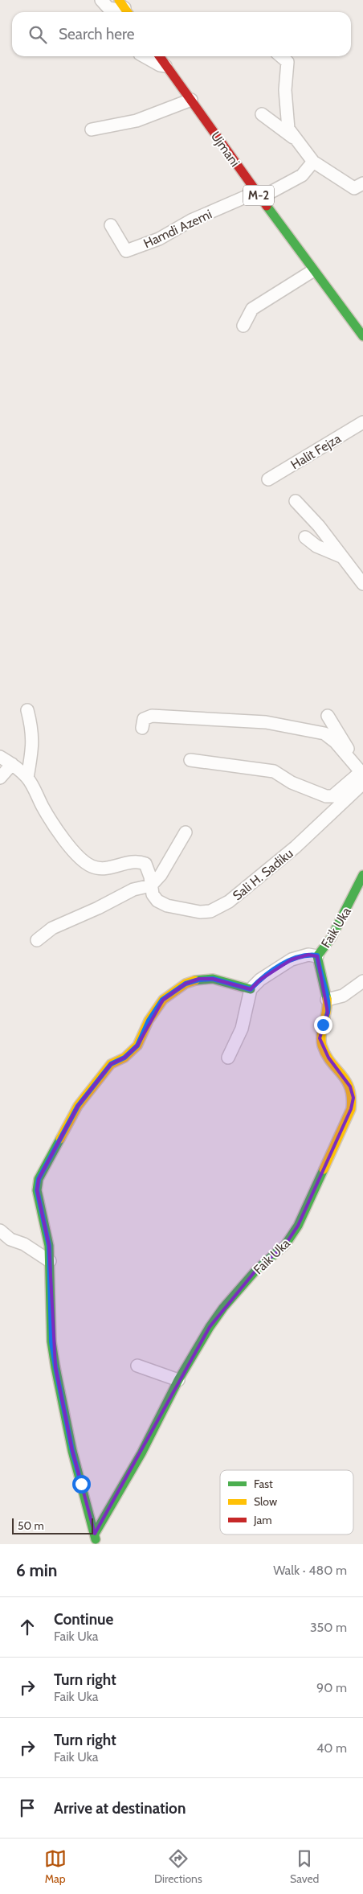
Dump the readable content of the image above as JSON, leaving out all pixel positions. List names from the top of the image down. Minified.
{"streets":{"street":["Ujmani","M-2","Hamdi Azemi","Halit Fejza","Sali H. Sadiku","Faik Uka"]},"crossings":[["Ujmani","Hamdi Azemi"]],"legend":["Fast","Slow","Jam"],"scale_bar":"50 m","page":{"search":"Search here","scale":"50 m","heading":["6 min","Walk · 480 m"],"list":[["Continue","Faik Uka","350 m"],["Turn right","Faik Uka","90 m"],["Turn right","Faik Uka","40 m"],"Arrive at destination"],"nav":["Map","Directions","Saved"]}}
